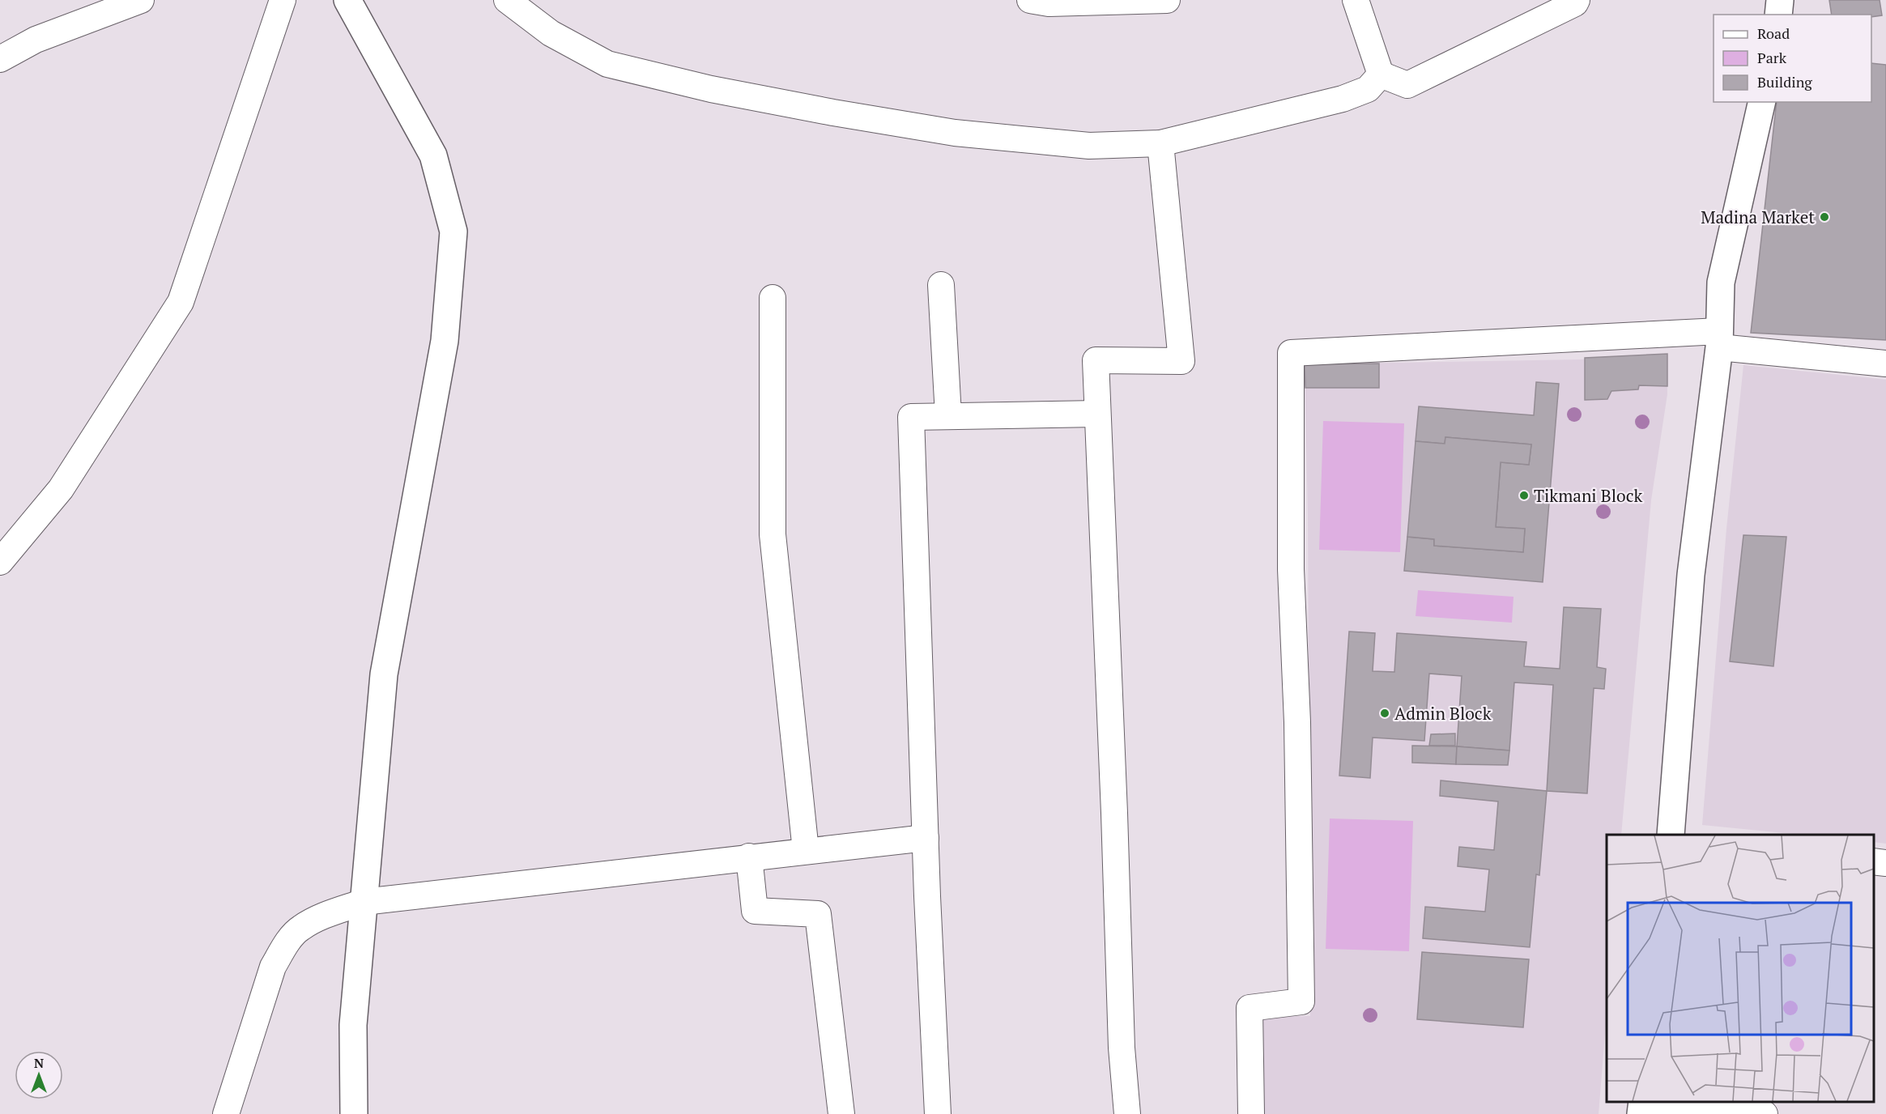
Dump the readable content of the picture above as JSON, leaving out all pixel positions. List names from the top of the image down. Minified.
{"places":["Madina Market","Tikmani Block","Admin Block"],"legend":["Road","Park","Building"],"north":"top"}
